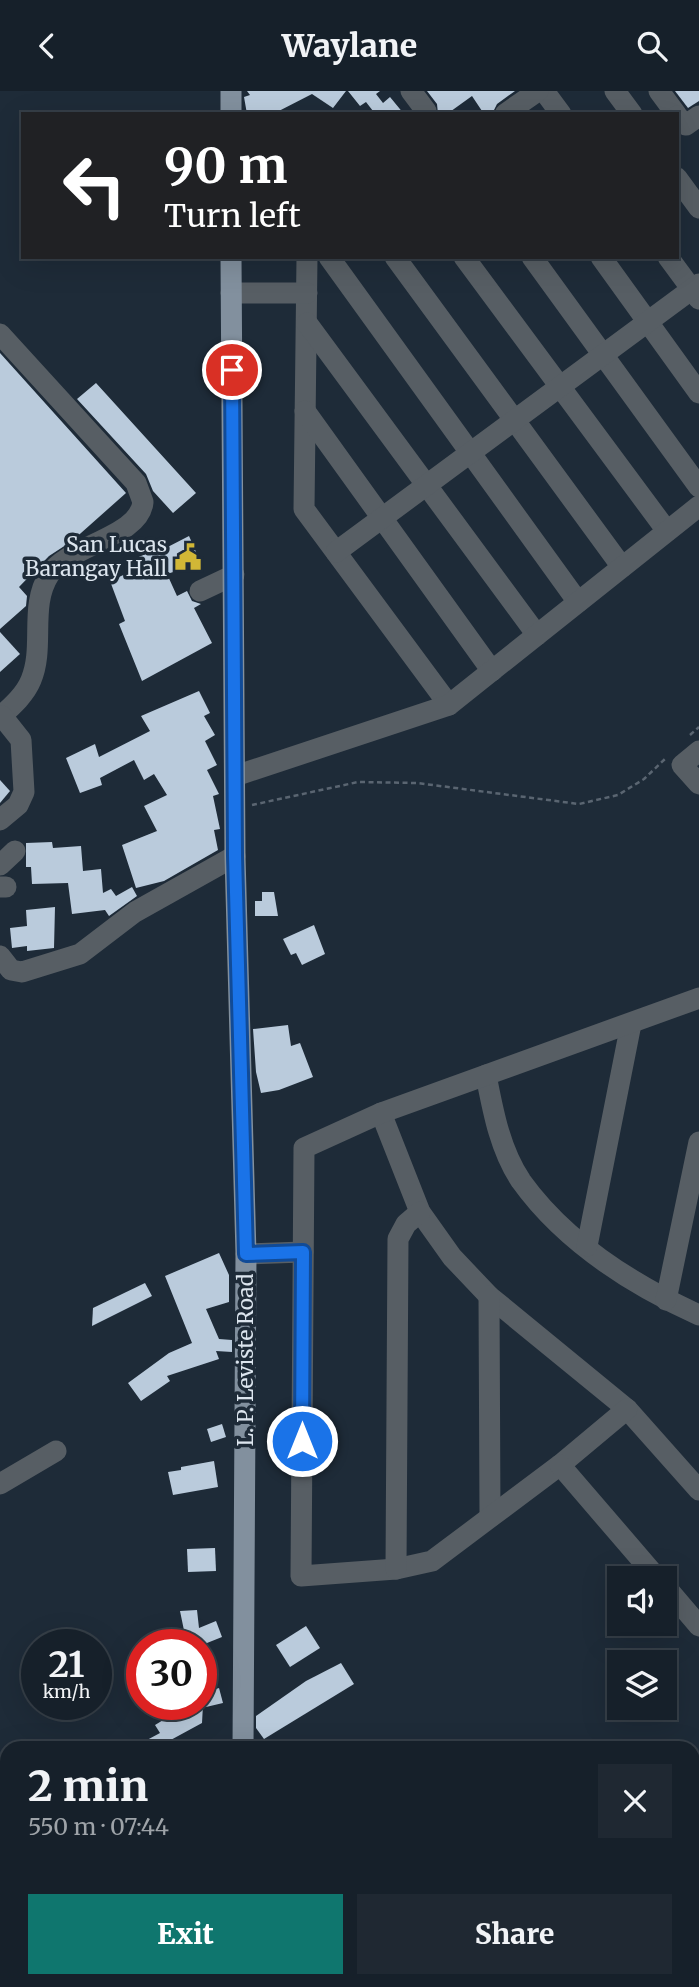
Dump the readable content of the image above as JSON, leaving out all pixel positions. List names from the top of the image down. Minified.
{"streets":{"main road":["L. P. Leviste Road"]},"places":{"public building":["San Lucas Barangay Hall"]},"page":{"header":"Waylane","turn":["90 m","Turn left"],"speed":"21 km/h","limit":"30","heading":["2 min","550 m · 07:44"],"buttons":["Exit","Share"]}}
